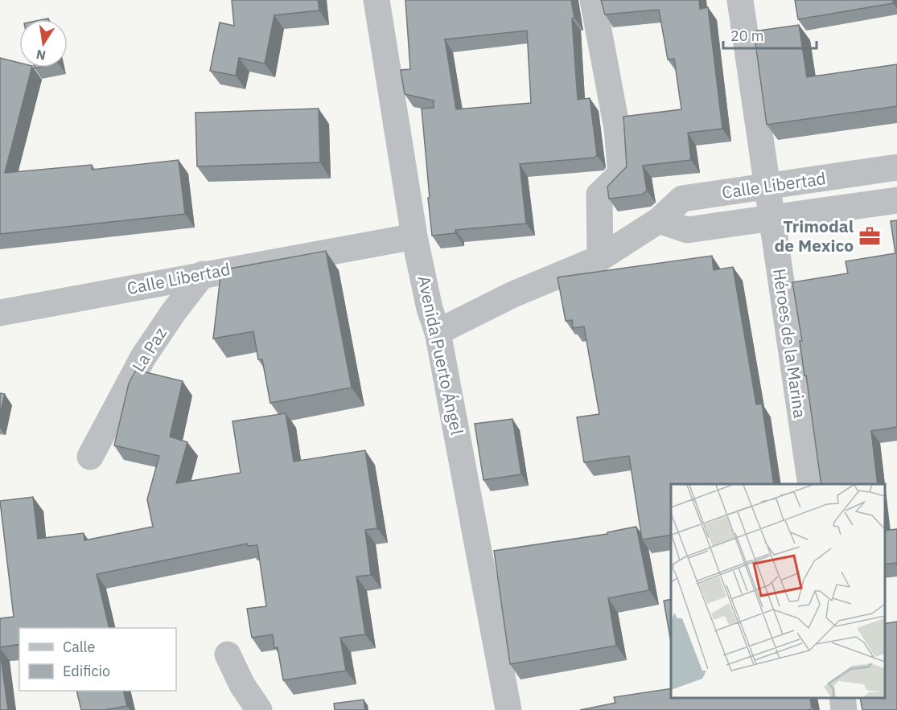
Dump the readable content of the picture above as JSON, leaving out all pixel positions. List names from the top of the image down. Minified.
{"streets":{"street":["Calle Libertad","Héroes de la Marina","La Paz","Avenida Puerto Ángel"]},"crossings":[["Calle Libertad","Héroes de la Marina"],["Calle Libertad","La Paz"],["Calle Libertad","Avenida Puerto Ángel"]],"places":{"office":["Trimodal de Mexico"]},"legend":["Calle","Edificio"],"scale_bar":"20 m","north":"bottom"}
